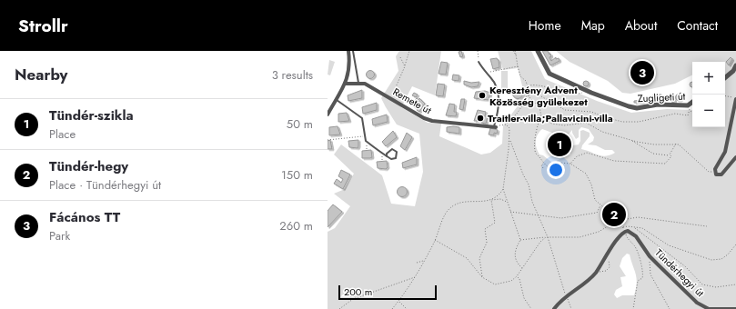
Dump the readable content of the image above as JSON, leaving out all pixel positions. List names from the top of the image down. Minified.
{"streets":{"street":["Zugligeti út","Remete út","Tündérhegyi út"]},"places":["Keresztény Advent Közösség gyülekezet","Traitler-villa;Pallavicini-villa"],"scale_bar":"200 m","page":{"header":"Strollr","nav":["Home","Map","About","Contact"],"heading":["Nearby","3 results"],"pins":["3","1","2"],"map_buttons":["+","−"],"list":[{"mark":"1","name":"Tündér-szikla","note":"Place","value":"50 m"},{"mark":"2","name":"Tündér-hegy","note":"Place · Tündérhegyi út","value":"150 m"},{"mark":"3","name":"Fácános TT","note":"Park","value":"260 m"}],"scale":"200 m"}}
